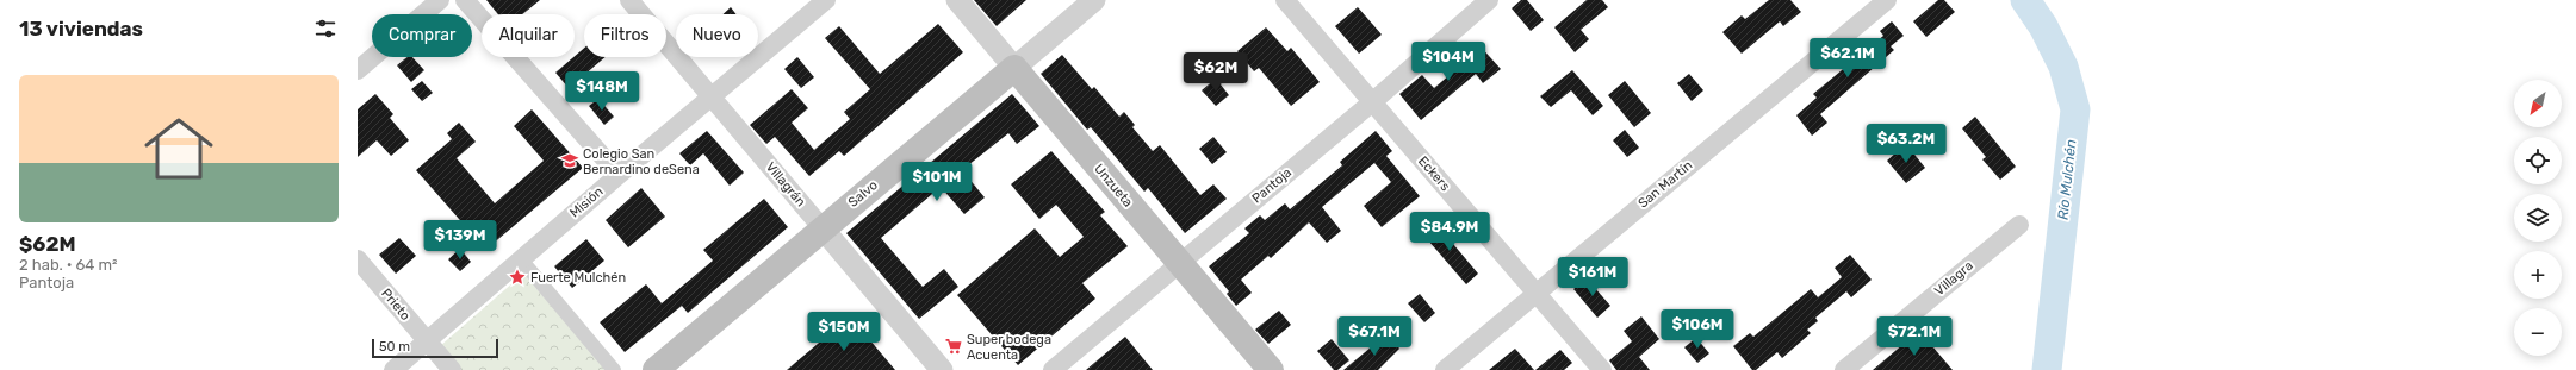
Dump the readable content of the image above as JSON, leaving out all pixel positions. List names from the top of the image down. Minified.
{"streets":{"main road":["Unzueta","Salvo"],"street":["Eckers","Villagrán","San Martín","Pantoja","Misión","Villagra","Prieto"]},"crossings":[["Eckers","San Martín"],["Eckers","Pantoja"],["Villagrán","Salvo"],["Villagrán","Misión"],["Unzueta","Pantoja"],["Unzueta","Salvo"],["Misión","Prieto"]],"water":["Río Mulchén"],"places":{"school or university":["Colegio San Bernardino deSena"],"place":["Fuerte Mulchén"],"supermarket":["Super bodega Acuenta"]},"scale_bar":"50 m","north":"bottom left","page":{"heading":"13 viviendas","chip":["Comprar","Alquilar","Filtros","Nuevo"],"price":["$62.1M","$104M","$62M","$148M","$63.2M","$101M","$84.9M","$139M","$161M","$106M","$150M","$67.1M","$72.1M"],"list":[{"name":"$62M","note":"2 hab. · 64 m² · Pantoja"}],"map_buttons":["+","−"],"scale":"50 m"}}
